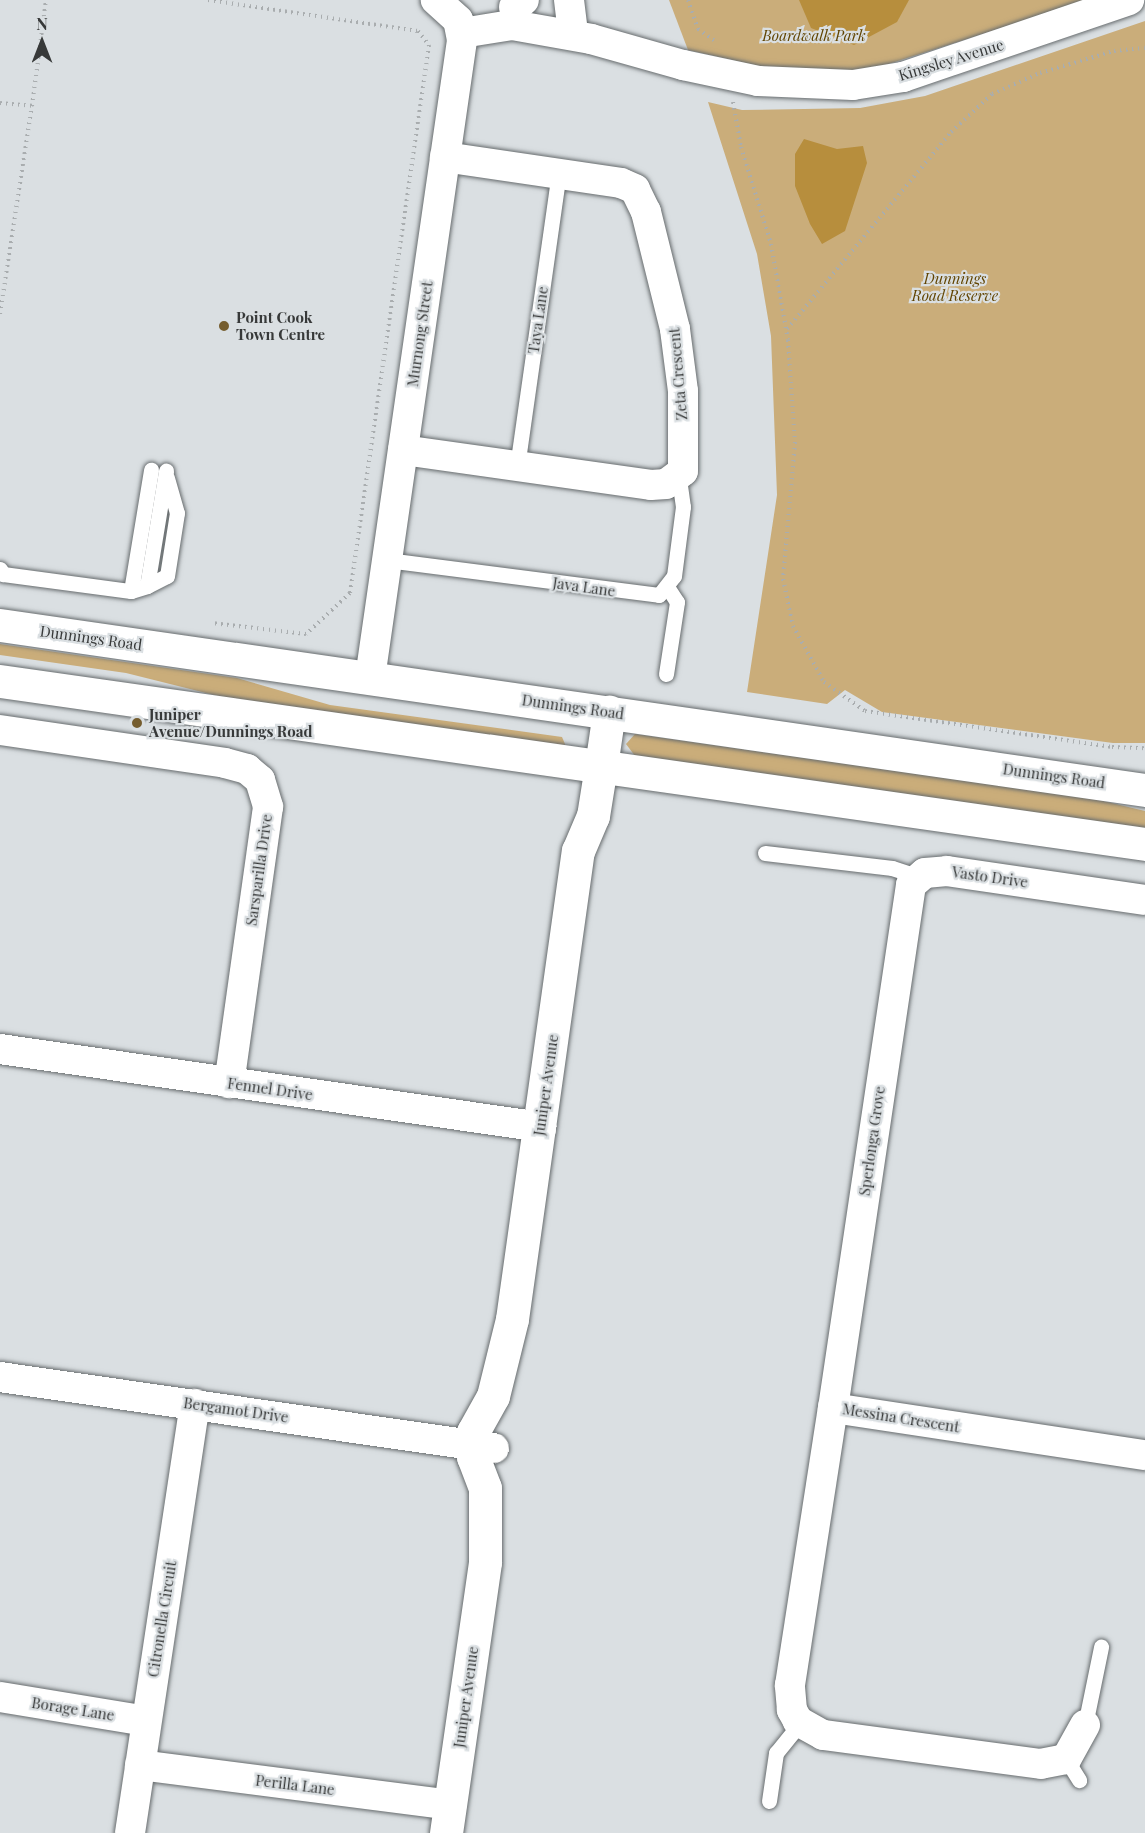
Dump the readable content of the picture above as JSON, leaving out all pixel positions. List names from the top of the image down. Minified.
{"streets":{"main road":["Dunnings Road","Juniper Avenue"],"street":["Kingsley Avenue","Murnong Street","Zeta Crescent","Sarsparilla Drive","Vasto Drive","Fennel Drive","Sperlonga Grove","Bergamot Drive","Messina Crescent","Citronella Circuit","Borage Lane","Perilla Lane"],"lane":["Taya Lane","Java Lane"]},"crossings":[["Kingsley Avenue","Murnong Street"],["Taya Lane","Zeta Crescent"],["Murnong Street","Zeta Crescent"],["Murnong Street","Java Lane"],["Murnong Street","Dunnings Road"],["Dunnings Road","Juniper Avenue"],["Sarsparilla Drive","Fennel Drive"],["Vasto Drive","Sperlonga Grove"],["Juniper Avenue","Fennel Drive"],["Juniper Avenue","Bergamot Drive"],["Juniper Avenue","Perilla Lane"],["Sperlonga Grove","Messina Crescent"],["Bergamot Drive","Citronella Circuit"],["Citronella Circuit","Borage Lane"],["Citronella Circuit","Perilla Lane"]],"parks":["Boardwalk Park","Dunnings Road Reserve"],"places":["Point Cook Town Centre","Juniper Avenue/Dunnings Road"],"north":"top"}
